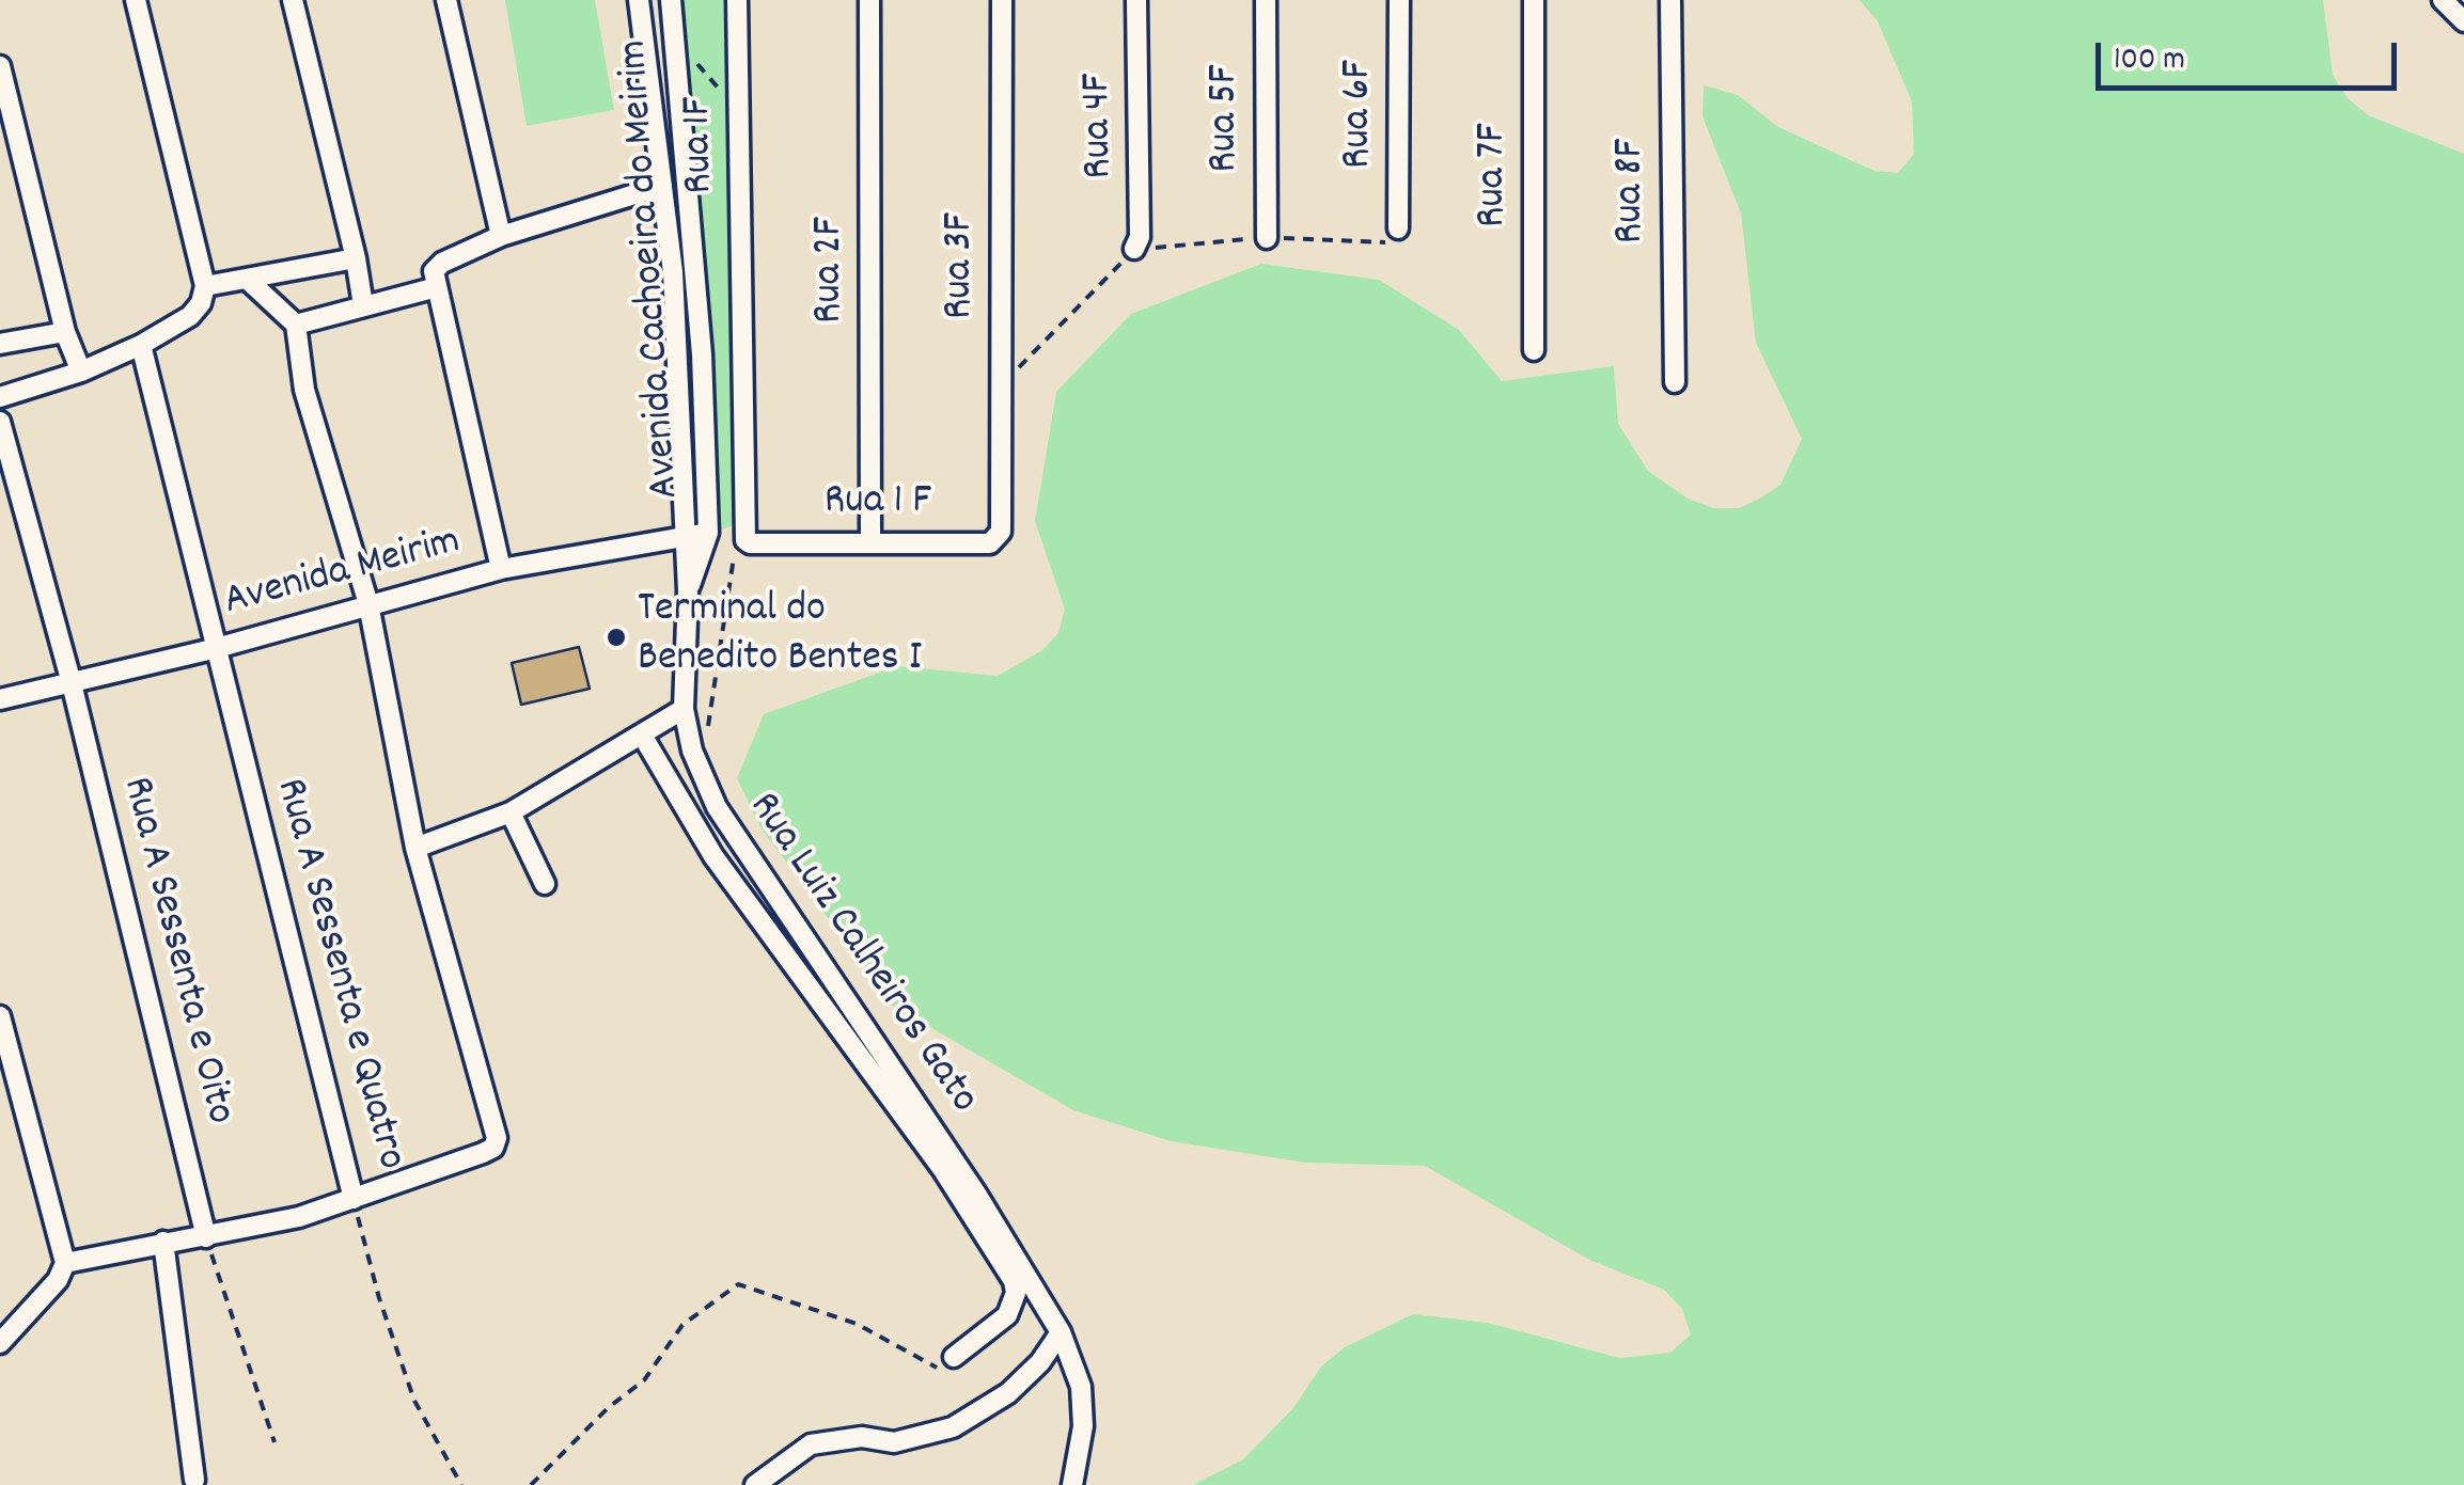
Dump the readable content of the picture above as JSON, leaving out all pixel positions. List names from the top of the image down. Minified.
{"streets":{"street":["Rua 6F","Rua 5F","Rua 4F","Rua 1F","Rua 7F","Rua 8F","Rua 3F","Avenida Cachoeira do Meirim","Rua 2F","Rua 1 F","Avenida Meirim","Rua A Sessenta e Oito","Rua Luiz Calheiros Gato","Rua A Sessenta e Quatro"]},"crossings":[["Rua 1F","Rua 1 F"],["Rua 3F","Rua 1 F"],["Avenida Cachoeira do Meirim","Avenida Meirim"],["Avenida Cachoeira do Meirim","Rua Luiz Calheiros Gato"],["Rua 2F","Rua 1 F"],["Avenida Meirim","Rua A Sessenta e Oito"],["Avenida Meirim","Rua Luiz Calheiros Gato"],["Avenida Meirim","Rua A Sessenta e Quatro"]],"places":["Terminal do Benedito Bentes I"],"scale_bar":"100 m"}
